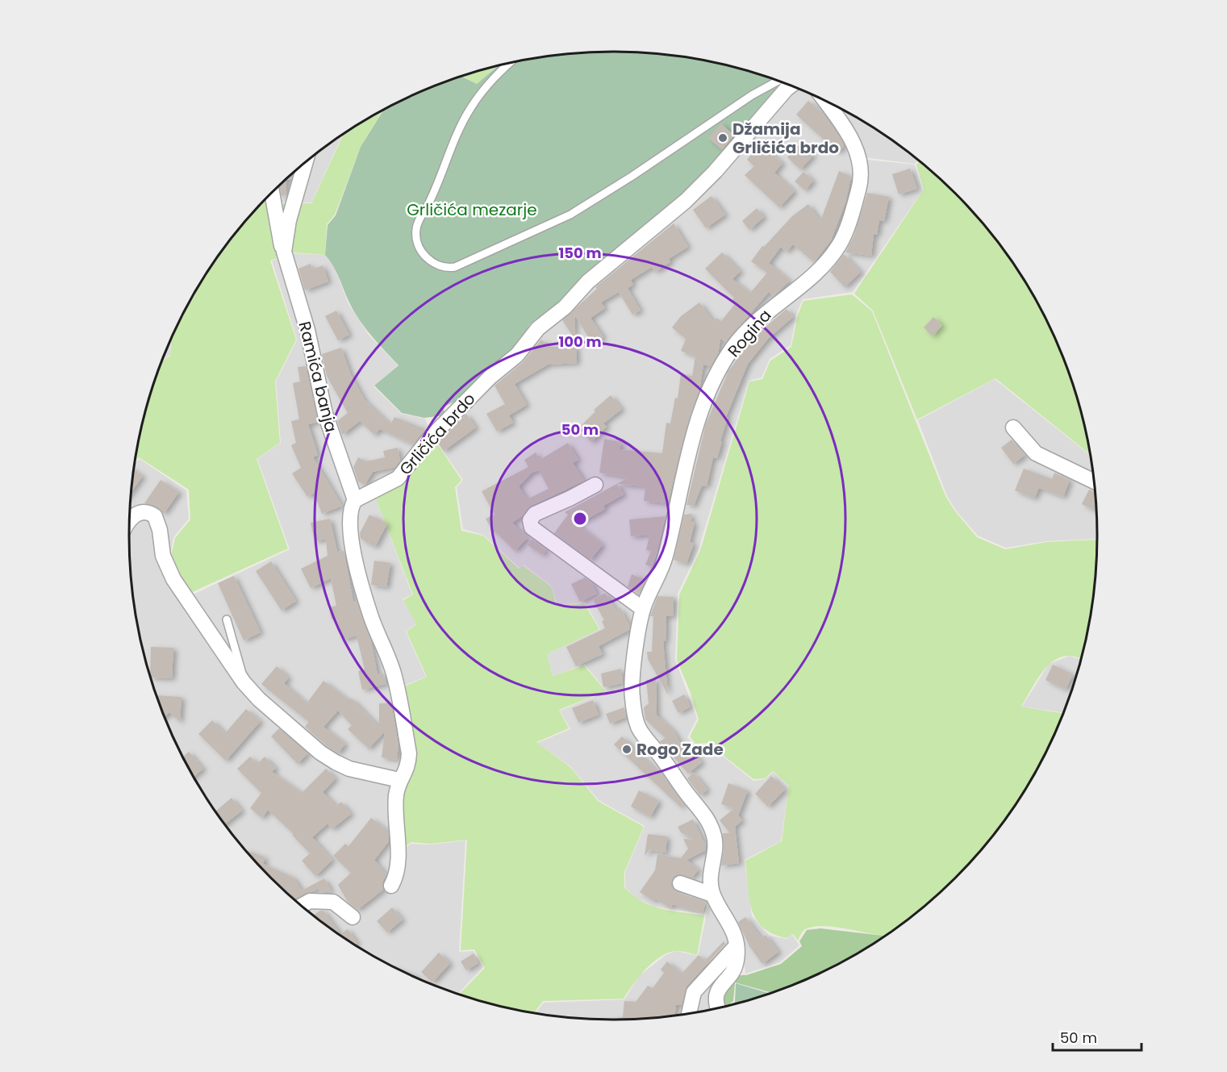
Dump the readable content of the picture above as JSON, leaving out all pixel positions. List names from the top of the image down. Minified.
{"streets":{"street":["Rogina","Ramića banja","Grličića brdo"]},"crossings":[["Ramića banja","Grličića brdo"]],"parks":["Grličića mezarje"],"places":["Džamija Grličića brdo","Rogo Zade"],"scale_bar":"50 m","rings":["150 m","100 m","50 m"]}
